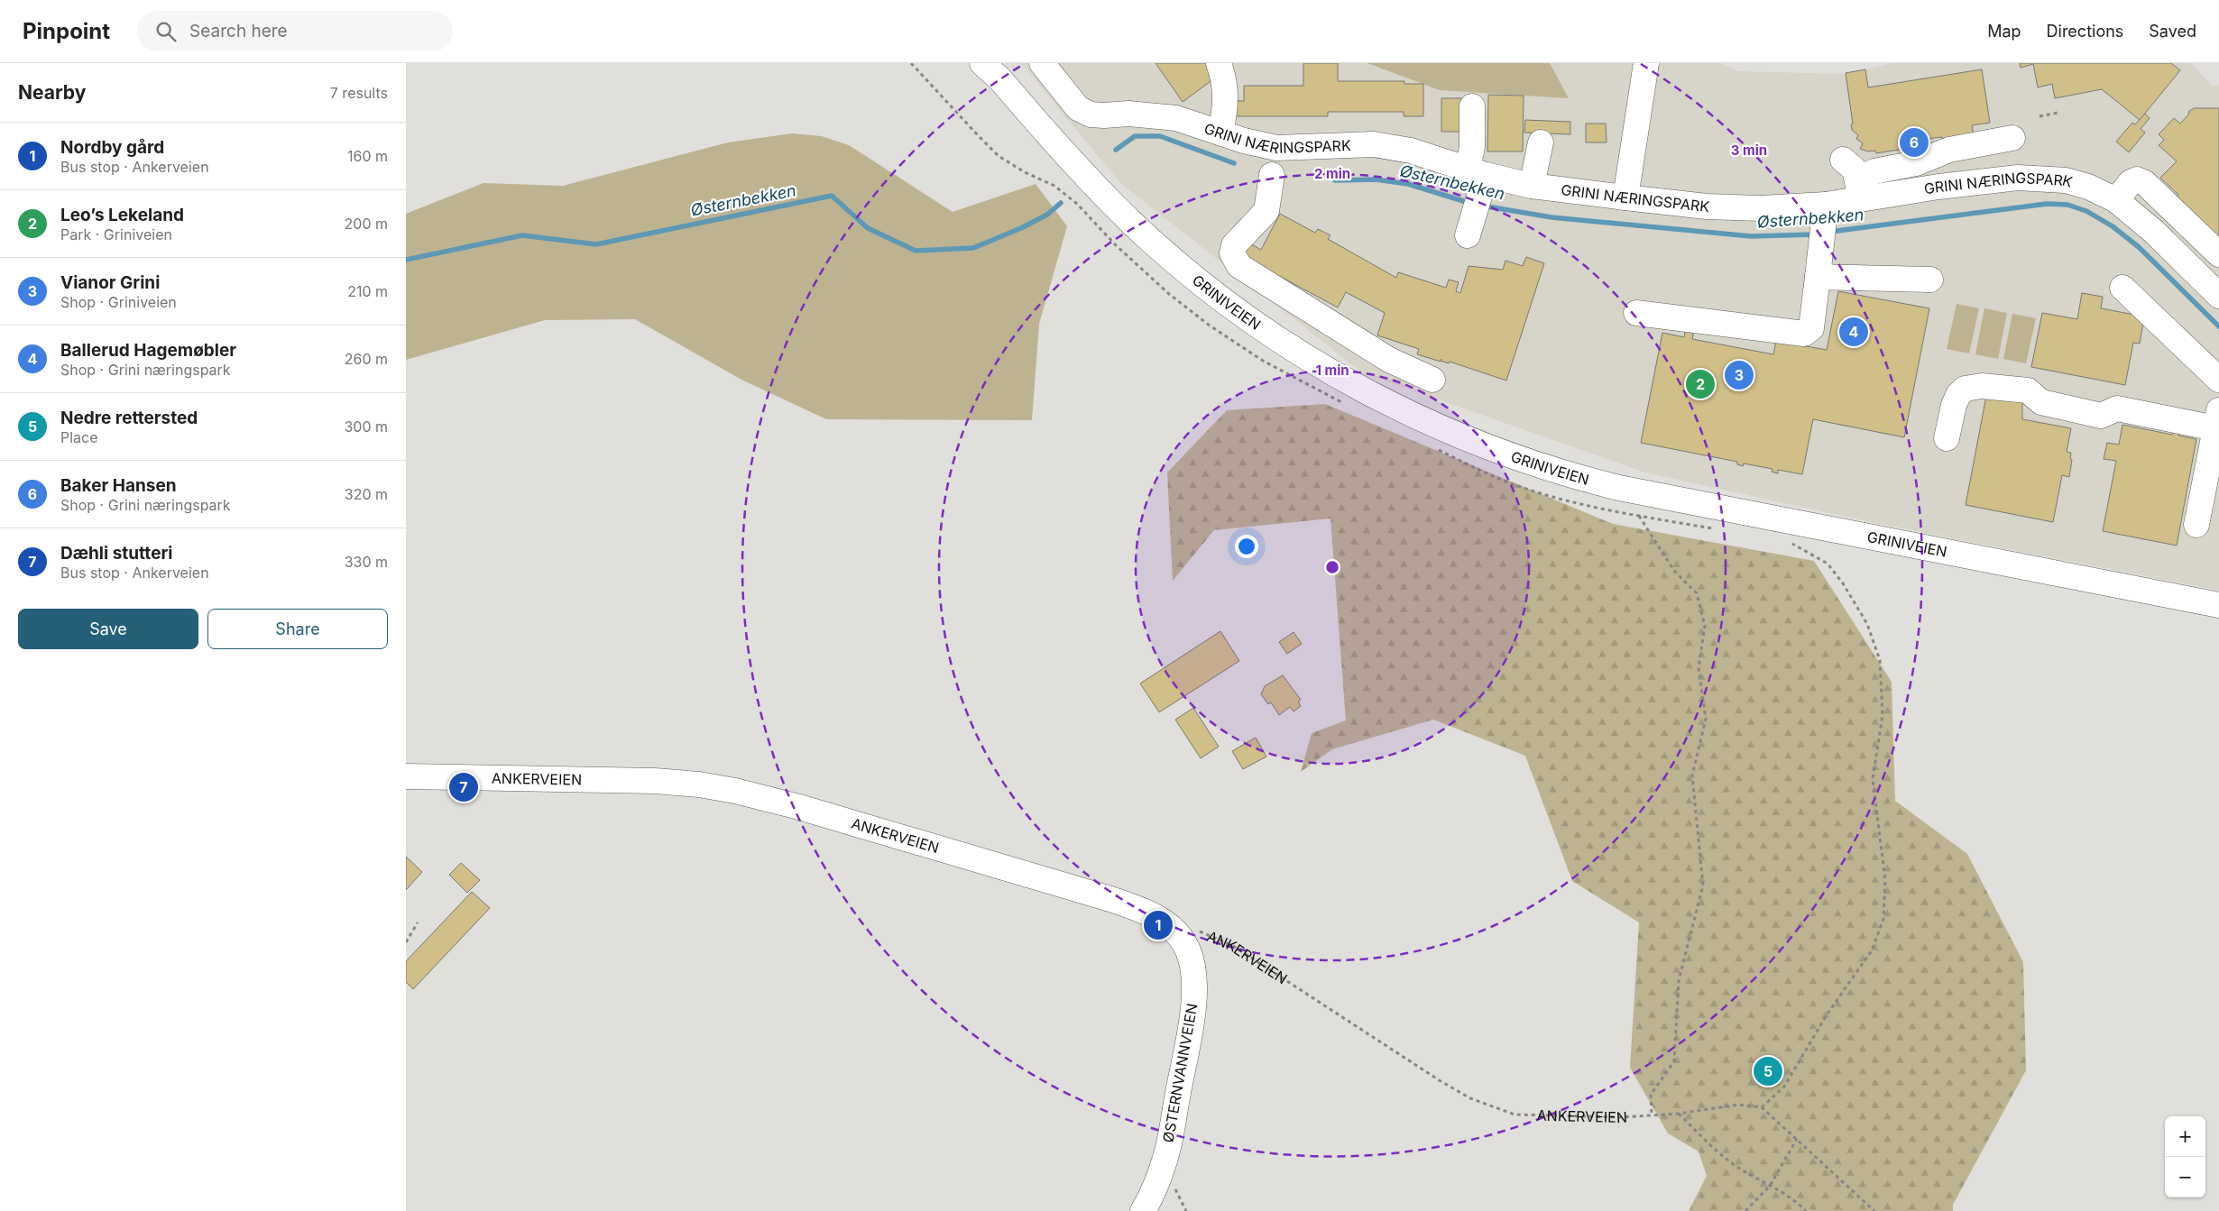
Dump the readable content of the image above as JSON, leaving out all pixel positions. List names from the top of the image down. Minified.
{"streets":{"street":["GRINI NÆRINGSPARK","GRINIVEIEN","ANKERVEIEN","ØSTERNVANNVEIEN"]},"crossings":[["ANKERVEIEN","ØSTERNVANNVEIEN"]],"water":["Østernbekken"],"page":{"header":"Pinpoint","search":"Search here","nav":["Map","Directions","Saved"],"heading":["Nearby","7 results"],"list":[{"mark":"1","name":"Nordby gård","note":"Bus stop · Ankerveien","value":"160 m"},{"mark":"2","name":"Leo’s Lekeland","note":"Park · Griniveien","value":"200 m"},{"mark":"3","name":"Vianor Grini","note":"Shop · Griniveien","value":"210 m"},{"mark":"4","name":"Ballerud Hagemøbler","note":"Shop · Grini næringspark","value":"260 m"},{"mark":"5","name":"Nedre rettersted","note":"Place","value":"300 m"},{"mark":"6","name":"Baker Hansen","note":"Shop · Grini næringspark","value":"320 m"},{"mark":"7","name":"Dæhli stutteri","note":"Bus stop · Ankerveien","value":"330 m"}],"pins":["6","4","3","2","7","1","5"],"buttons":["Save","Share"],"map_buttons":["+","−"]},"rings":["3 min","2 min","1 min"]}
